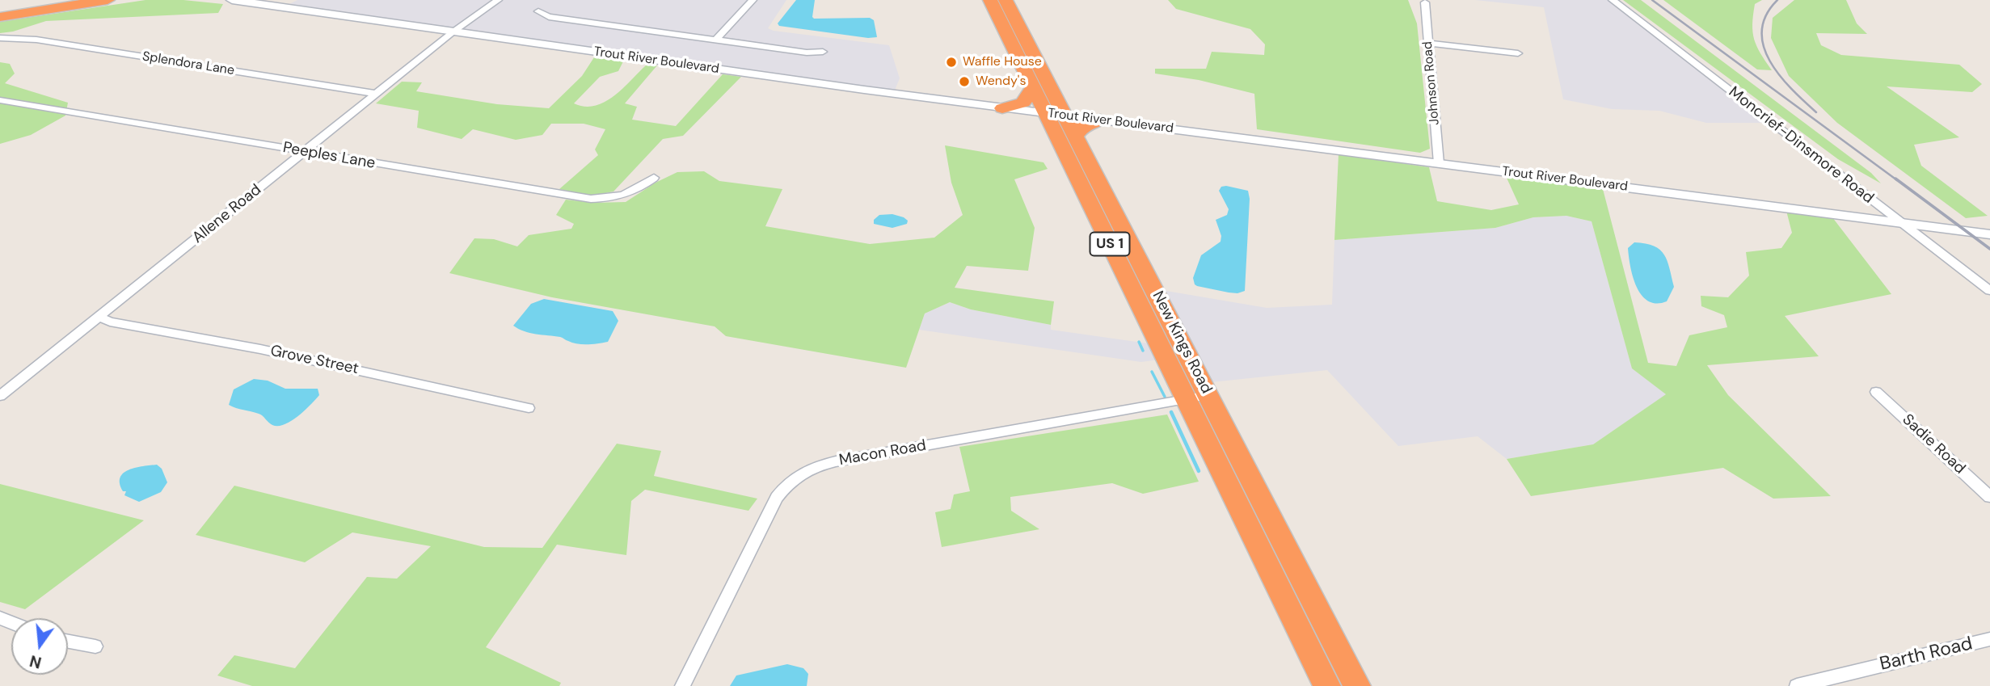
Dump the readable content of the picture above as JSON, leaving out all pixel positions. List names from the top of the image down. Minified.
{"streets":{"highway":["US 1","New Kings Road"],"street":["Trout River Boulevard","Splendora Lane","Johnson Road","Moncrief-Dinsmore Road","Peeples Lane","Allene Road","Grove Street","Sadie Road","Macon Road","Barth Road"]},"crossings":[["Trout River Boulevard","Johnson Road"],["Trout River Boulevard","Moncrief-Dinsmore Road"],["Trout River Boulevard","Allene Road"],["Trout River Boulevard","New Kings Road"],["Splendora Lane","Allene Road"],["Peeples Lane","Allene Road"],["Allene Road","Grove Street"],["New Kings Road","Macon Road"]],"places":["Waffle House","Wendy's"],"north":"bottom"}
